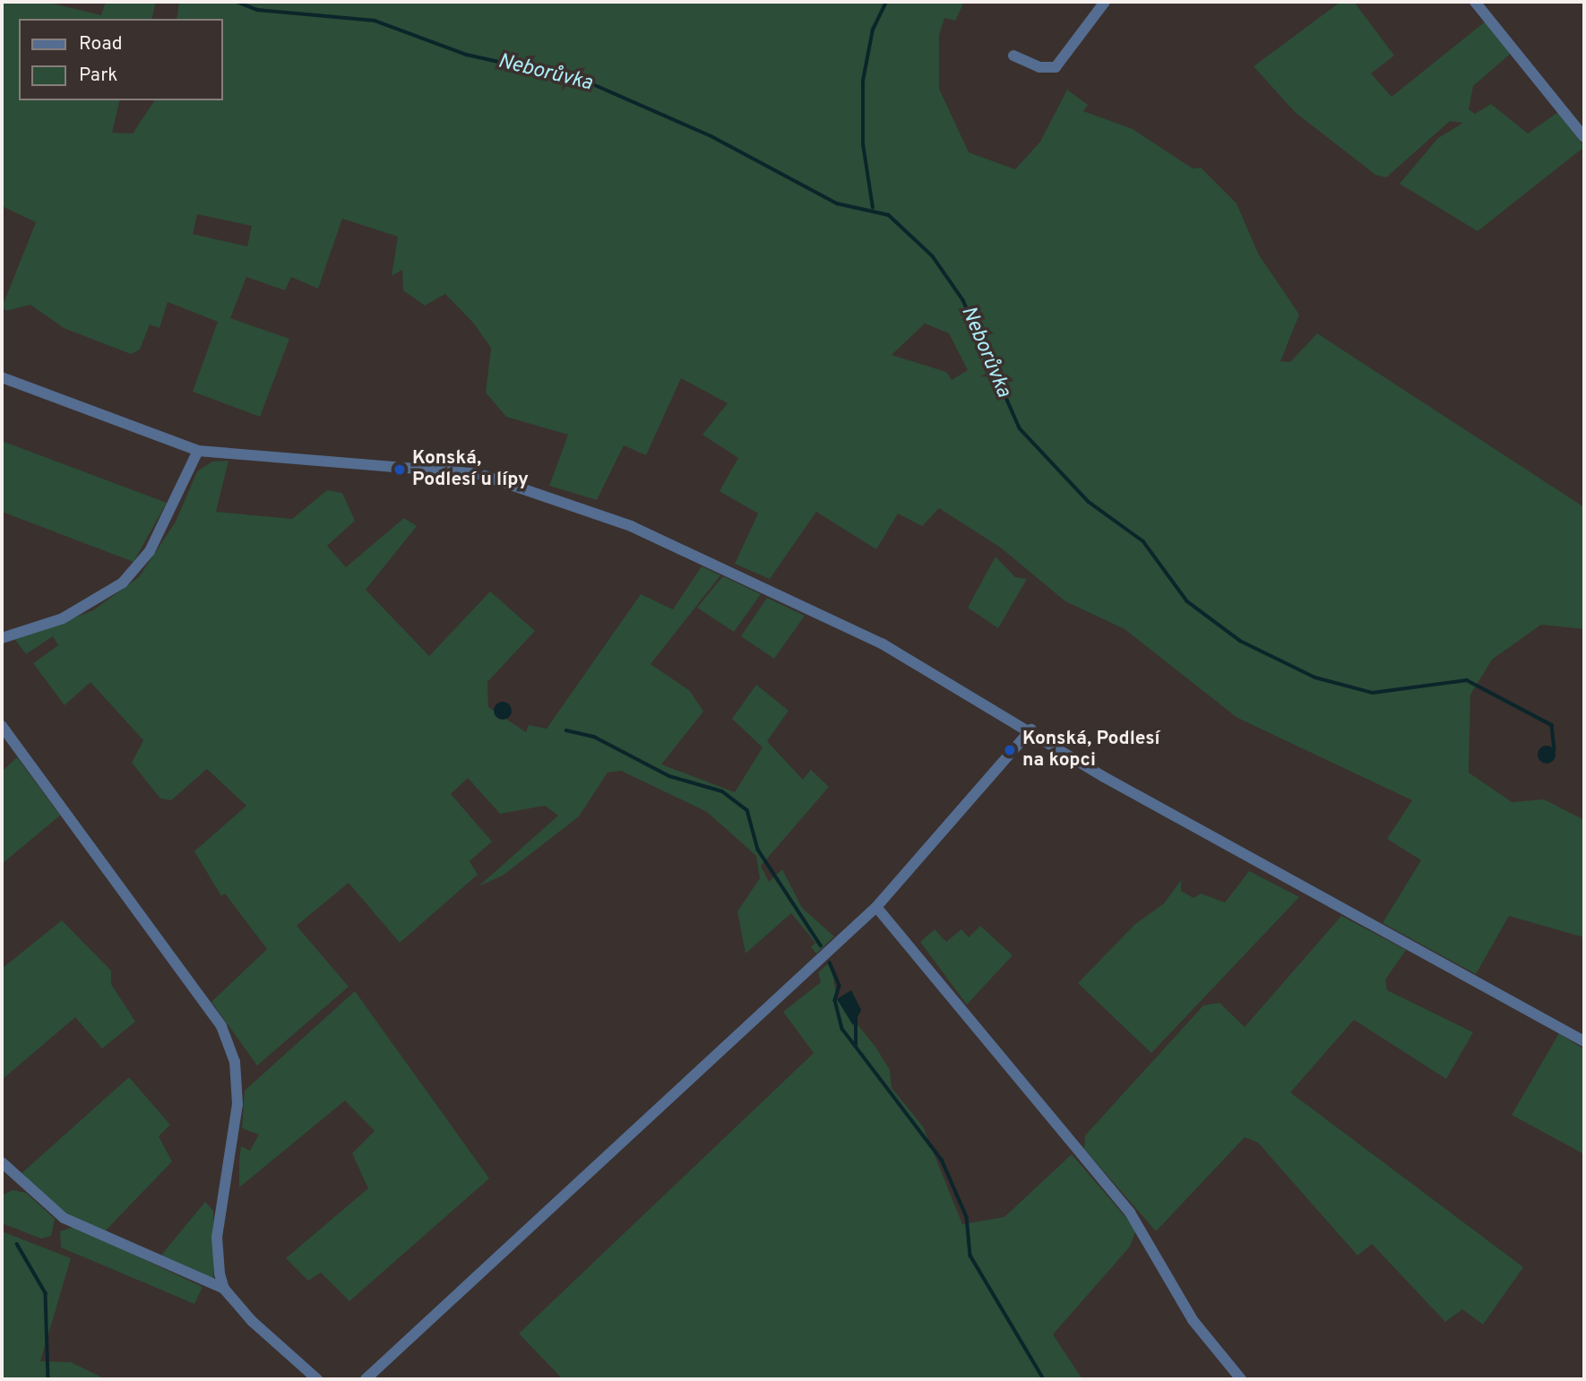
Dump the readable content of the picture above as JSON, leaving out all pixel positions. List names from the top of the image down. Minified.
{"water":["Neborůvka"],"places":["Konská, Podlesí u lípy","Konská, Podlesí na kopci"],"legend":["Road","Park"]}
